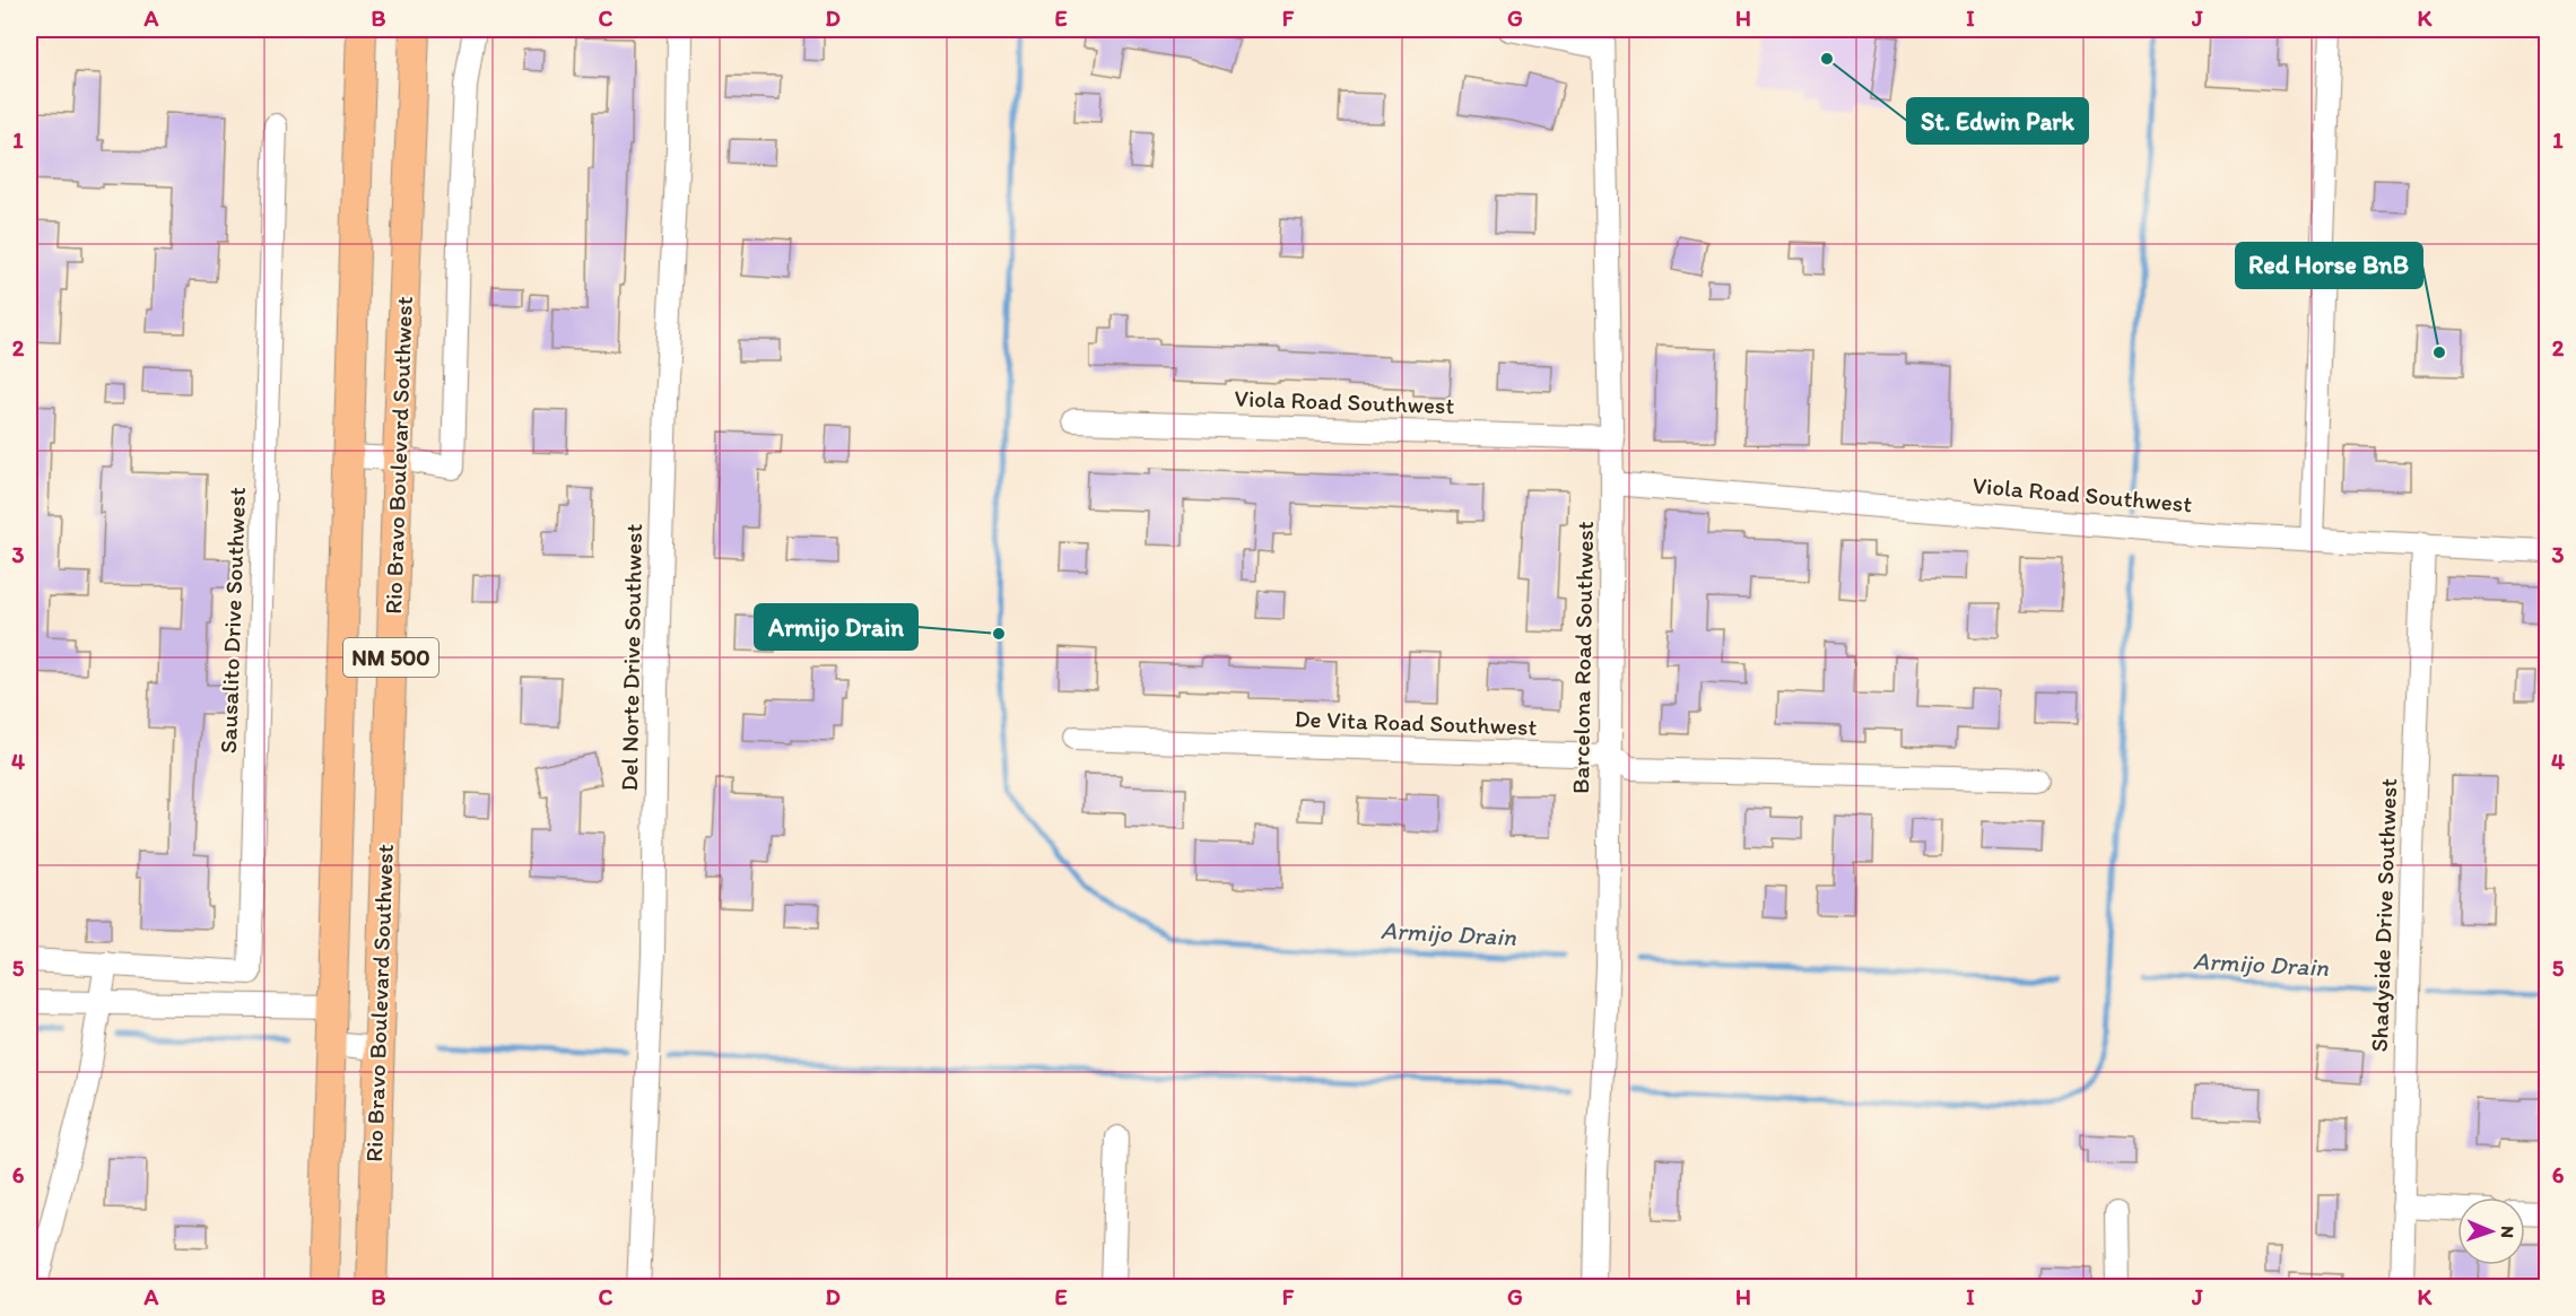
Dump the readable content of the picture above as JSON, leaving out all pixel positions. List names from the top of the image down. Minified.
{"streets":{"main road":["Rio Bravo Boulevard Southwest","NM 500"],"street":["Viola Road Southwest","Sausalito Drive Southwest","Del Norte Drive Southwest","Barcelona Road Southwest","De Vita Road Southwest","Shadyside Drive Southwest"]},"crossings":[["Viola Road Southwest","Barcelona Road Southwest"],["Viola Road Southwest","Shadyside Drive Southwest"],["Barcelona Road Southwest","De Vita Road Southwest"]],"water":["Armijo Drain"],"places":["St. Edwin Park","Red Horse BnB","Armijo Drain"],"north":"right","grid":{"columns":["A","B","C","D","E","F","G","H","I","J","K"],"rows":["1","2","3","4","5","6"]}}
